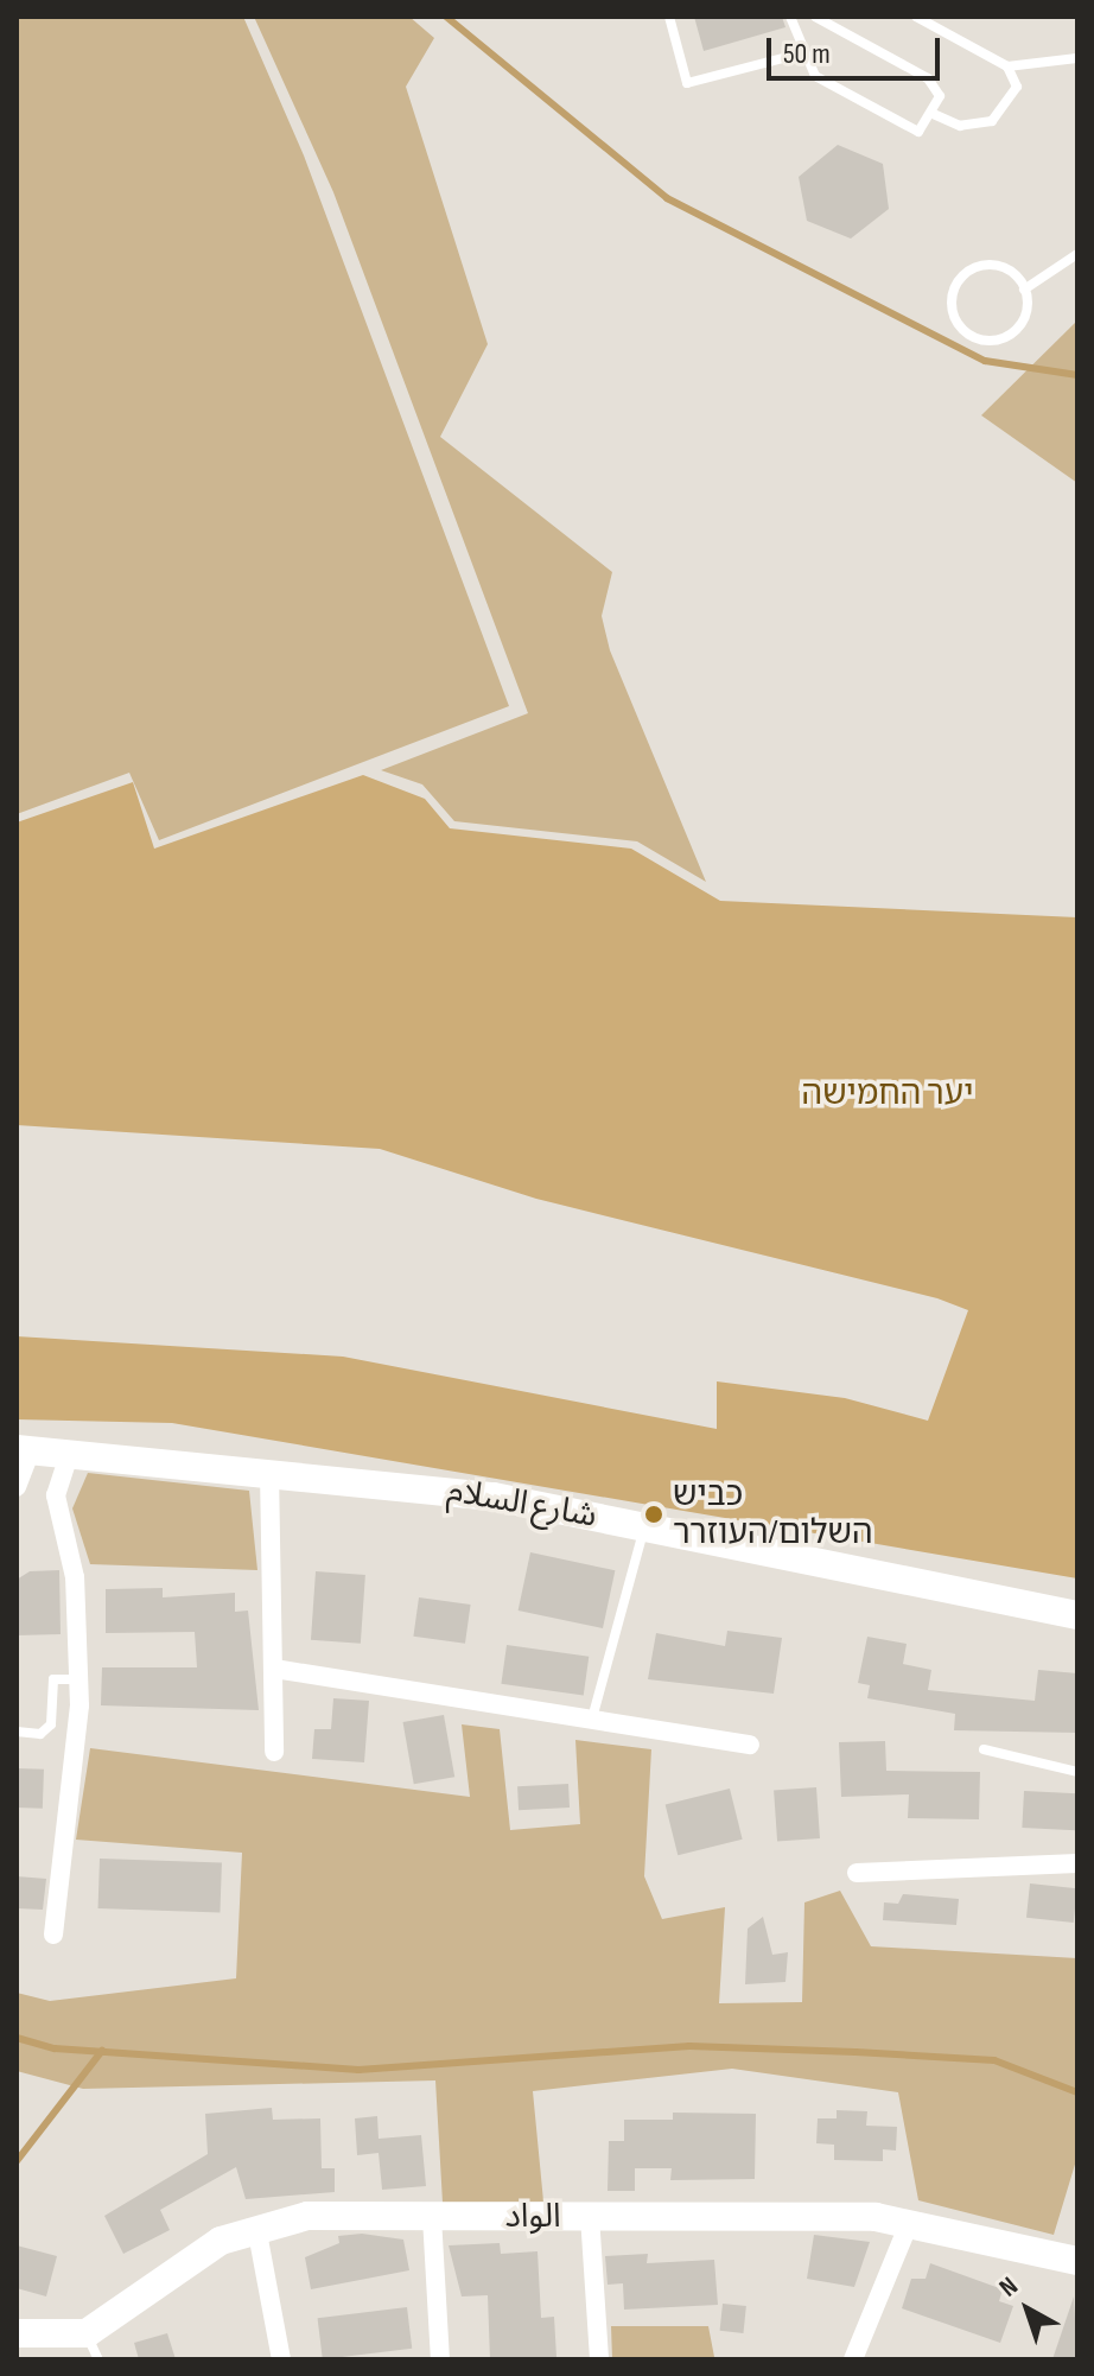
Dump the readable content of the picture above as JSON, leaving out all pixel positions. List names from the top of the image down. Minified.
{"streets":{"street":["شارع السلام","الواد"]},"parks":["יער החמישה"],"places":["כביש השלום/העוזרר"],"scale_bar":"50 m","north":"top left"}
